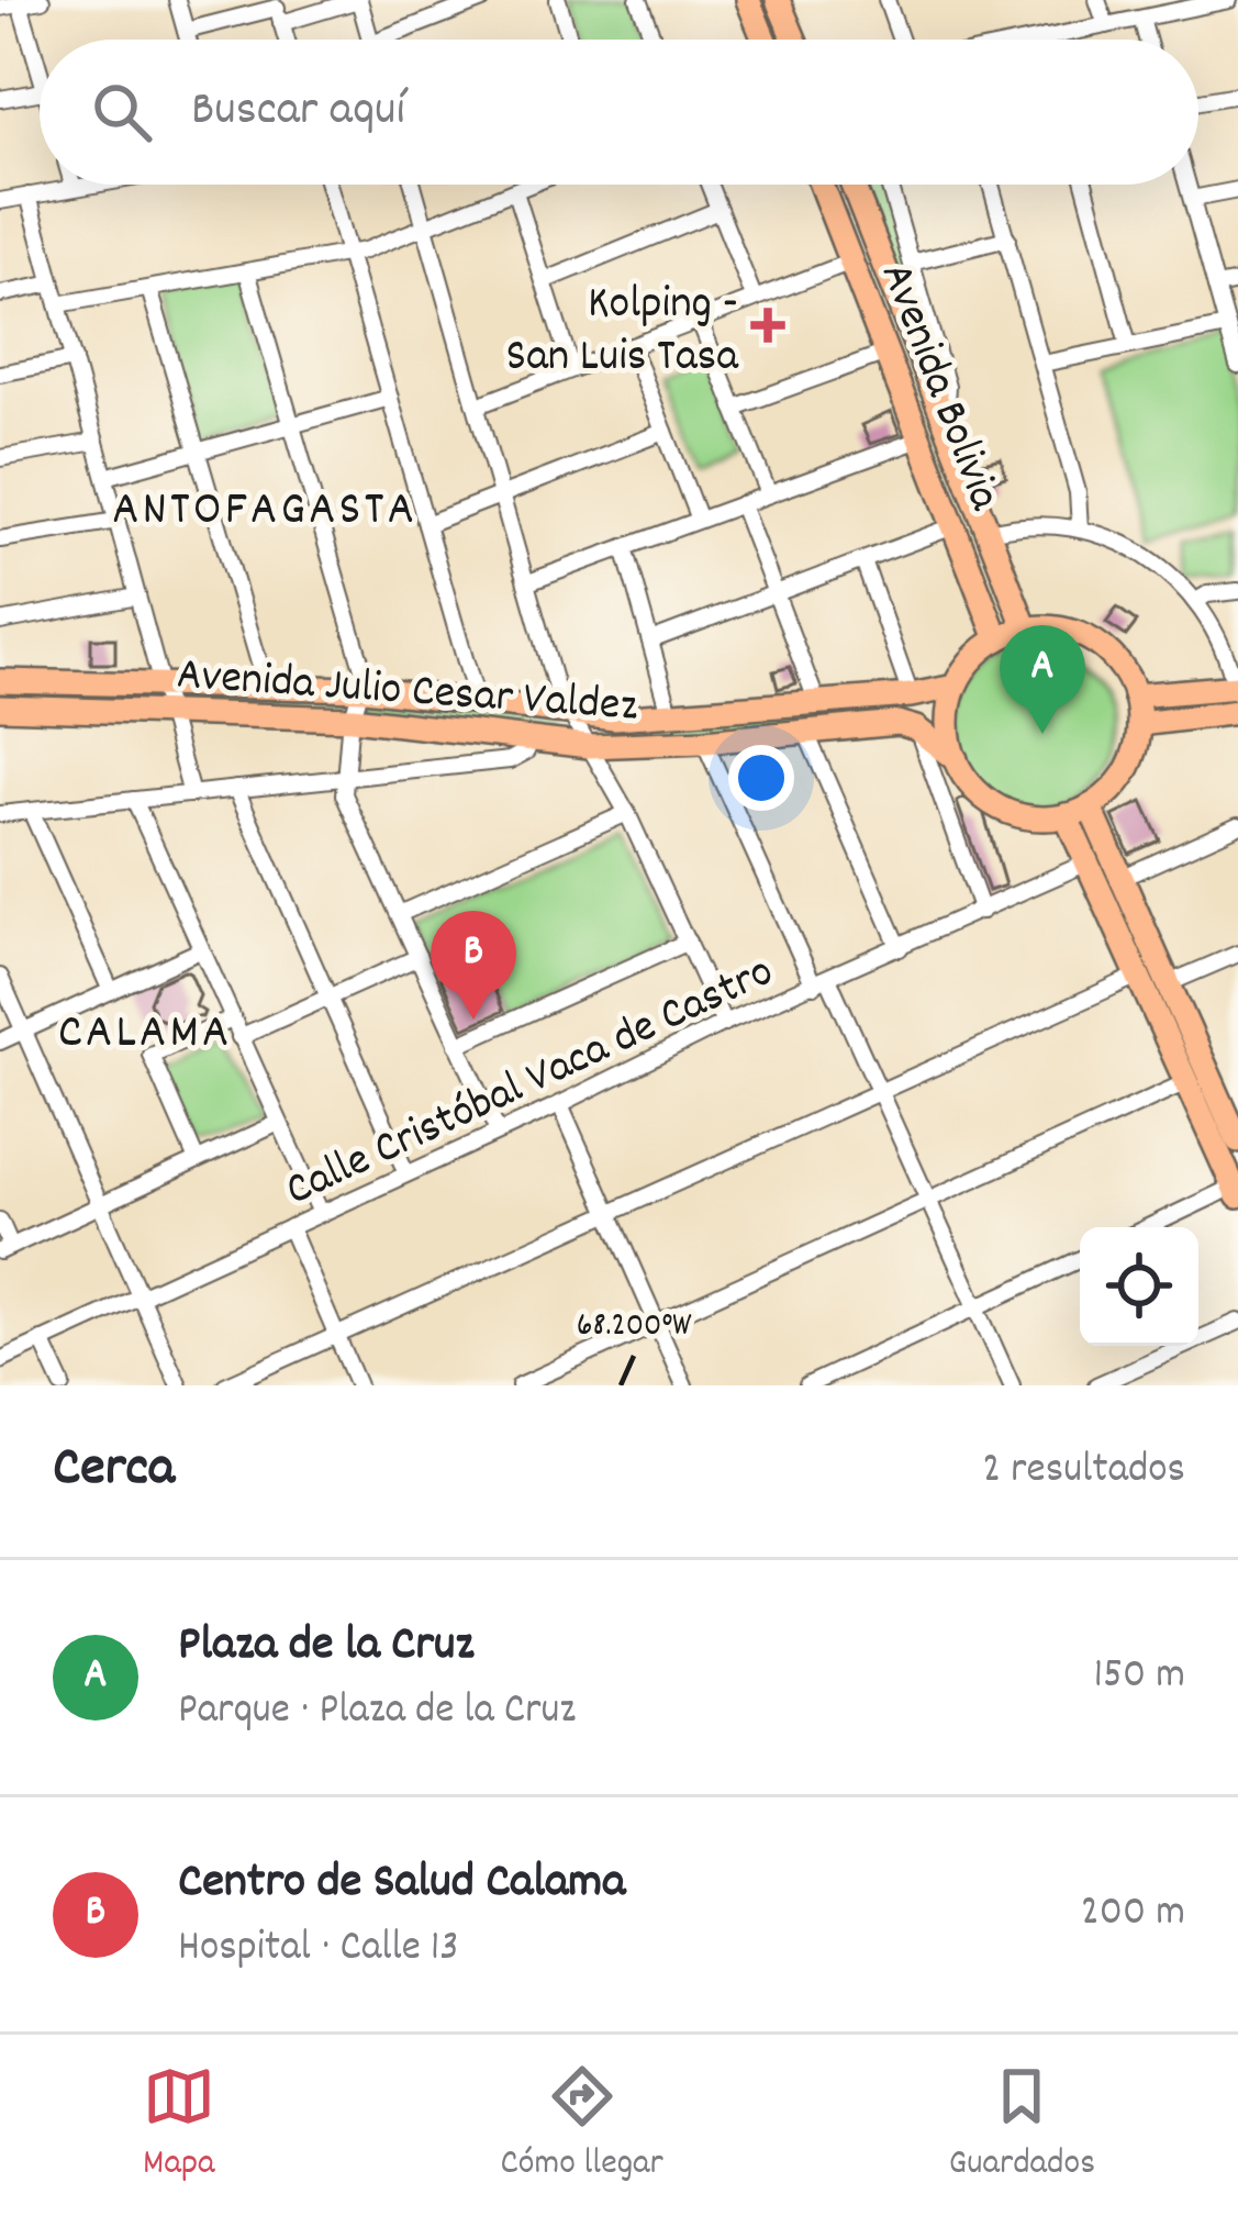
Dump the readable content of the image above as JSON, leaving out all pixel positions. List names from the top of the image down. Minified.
{"streets":{"main road":["Avenida Bolivia","Avenida Julio Cesar Valdez"],"street":["Calle Cristóbal Vaca de Castro"]},"crossings":[["Avenida Bolivia","Avenida Julio Cesar Valdez"]],"districts":["ANTOFAGASTA","CALAMA"],"places":{"health":["Kolping - San Luis Tasa"]},"page":{"search":"Buscar aquí","pins":["A","B"],"heading":["Cerca","2 resultados"],"list":[{"mark":"A","name":"Plaza de la Cruz","note":"Parque · Plaza de la Cruz","value":"150 m"},{"mark":"B","name":"Centro de Salud Calama","note":"Hospital · Calle 13","value":"200 m"}],"nav":["Mapa","Cómo llegar","Guardados"]},"coordinates":["68.200°W"]}
